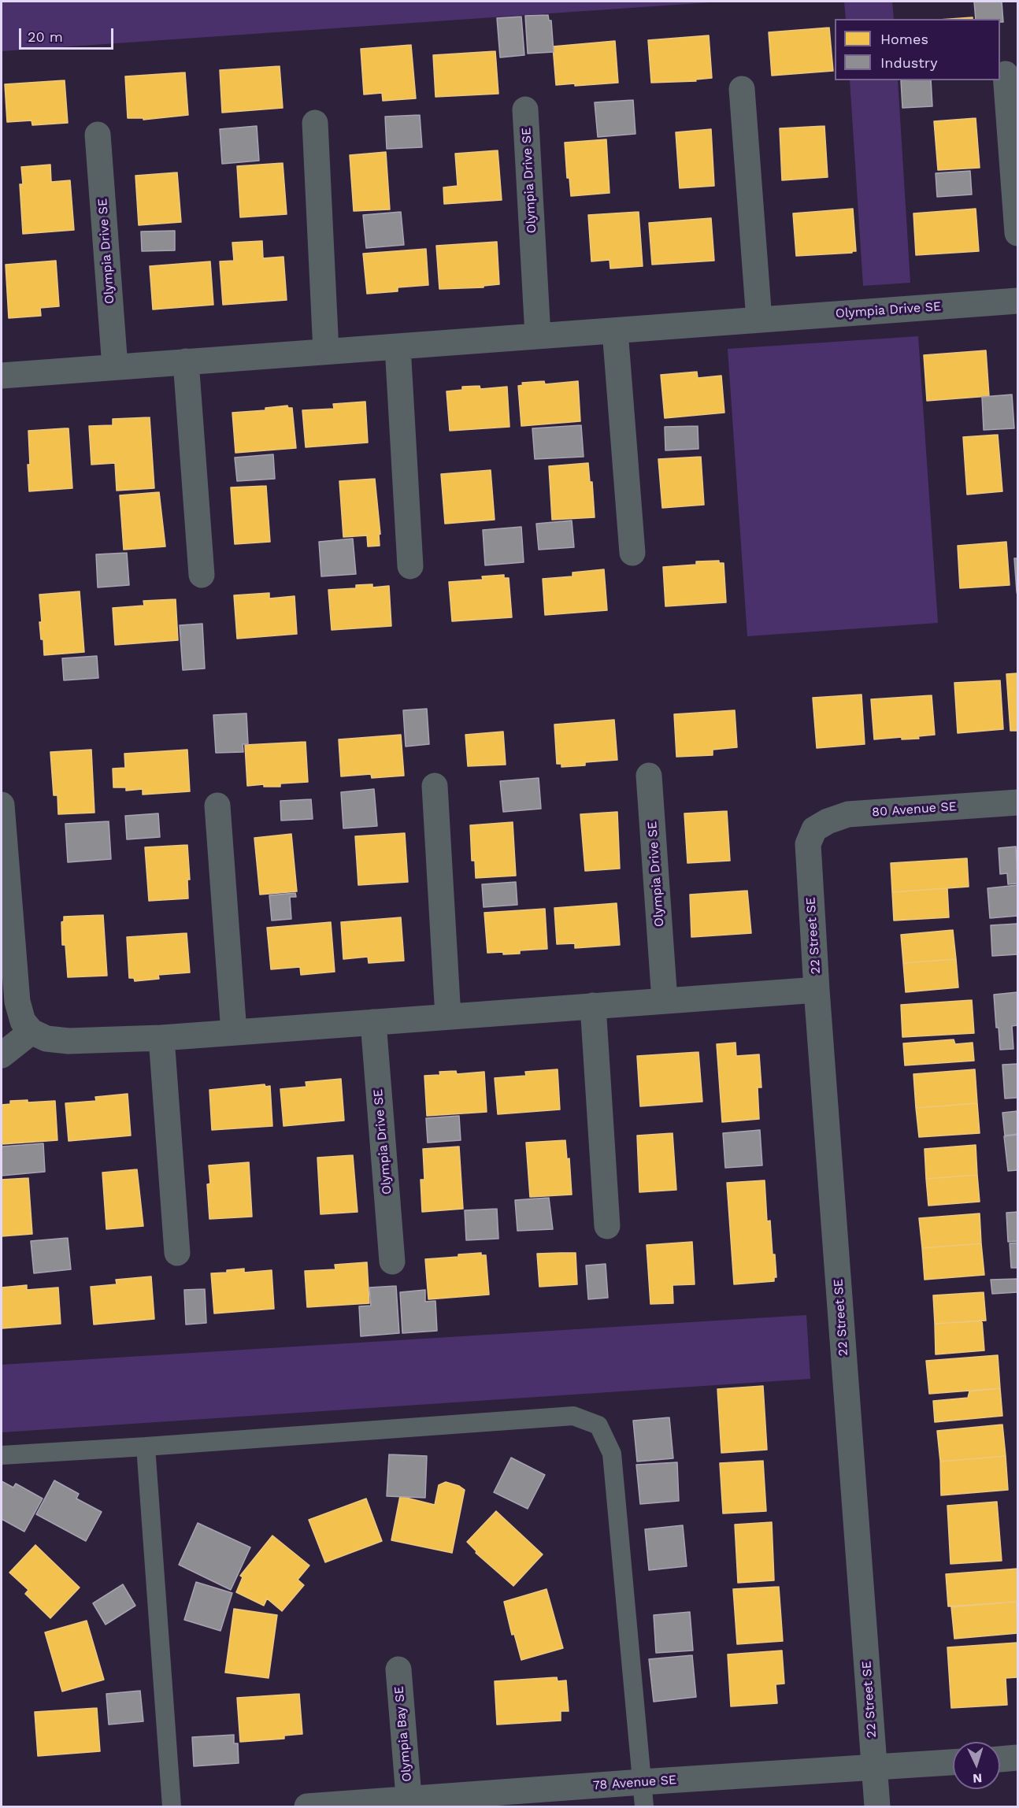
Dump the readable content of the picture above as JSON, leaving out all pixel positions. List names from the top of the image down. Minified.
{"streets":{"street":["Olympia Drive SE","80 Avenue SE","22 Street SE","Olympia Bay SE","78 Avenue SE"]},"crossings":[["80 Avenue SE","22 Street SE"],["22 Street SE","78 Avenue SE"],["Olympia Bay SE","78 Avenue SE"]],"legend":["Homes","Industry"],"scale_bar":"20 m","north":"bottom"}
